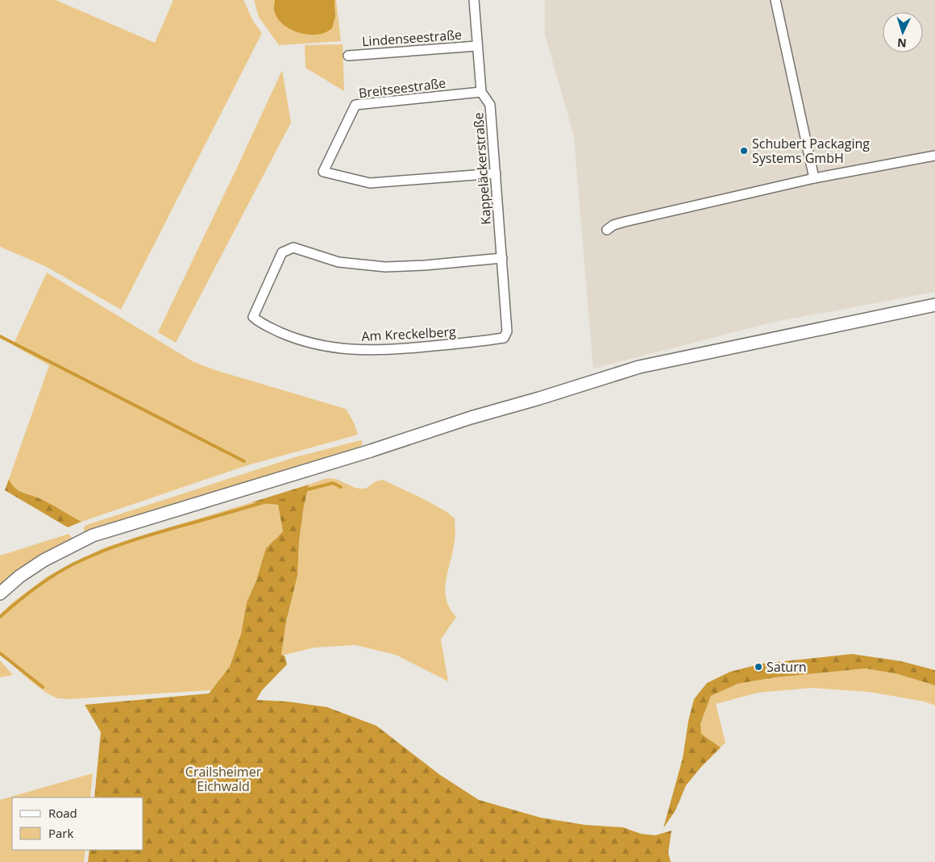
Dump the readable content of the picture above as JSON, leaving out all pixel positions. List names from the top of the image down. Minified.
{"streets":{"street":["Lindenseestraße","Breitseestraße","Kappeläckerstraße","Am Kreckelberg"]},"crossings":[["Lindenseestraße","Kappeläckerstraße"],["Breitseestraße","Kappeläckerstraße"],["Kappeläckerstraße","Am Kreckelberg"]],"parks":["Crailsheimer Eichwald"],"places":["Schubert Packaging Systems GmbH","Saturn"],"legend":["Road","Park"],"north":"bottom"}
